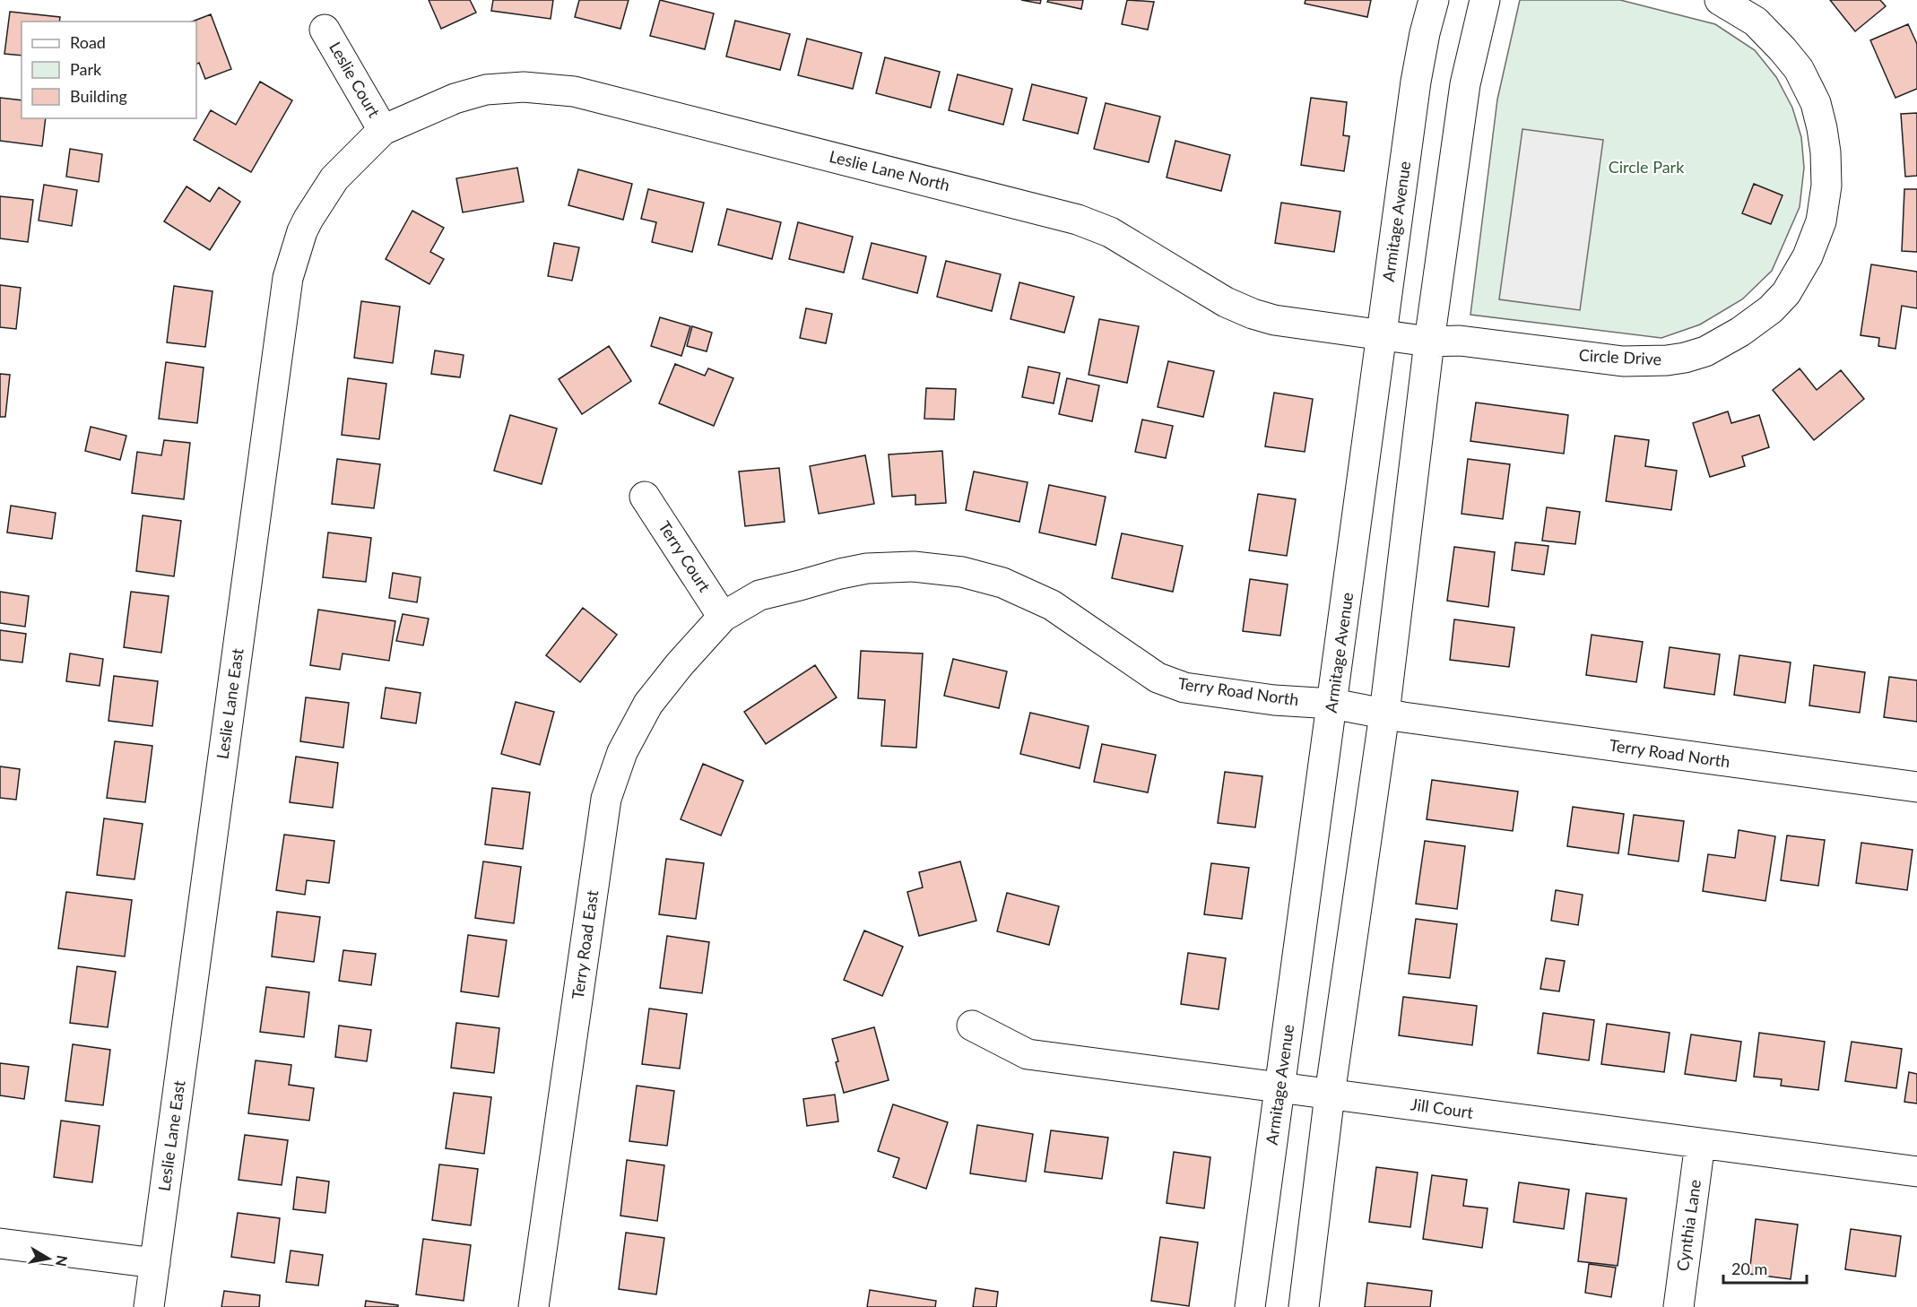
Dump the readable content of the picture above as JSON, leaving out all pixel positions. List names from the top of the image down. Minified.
{"streets":{"street":["Leslie Court","Leslie Lane North","Armitage Avenue","Circle Drive","Terry Court","Terry Road North","Leslie Lane East","Terry Road East","Jill Court","Cynthia Lane"]},"crossings":[["Leslie Court","Leslie Lane North"],["Leslie Court","Leslie Lane East"],["Leslie Lane North","Armitage Avenue"],["Leslie Lane North","Circle Drive"],["Leslie Lane North","Leslie Lane East"],["Armitage Avenue","Circle Drive"],["Armitage Avenue","Terry Road North"],["Armitage Avenue","Jill Court"],["Terry Court","Terry Road North"],["Terry Court","Terry Road East"],["Terry Road North","Terry Road East"],["Jill Court","Cynthia Lane"]],"parks":["Circle Park"],"legend":["Road","Park","Building"],"scale_bar":"20 m","north":"right"}
